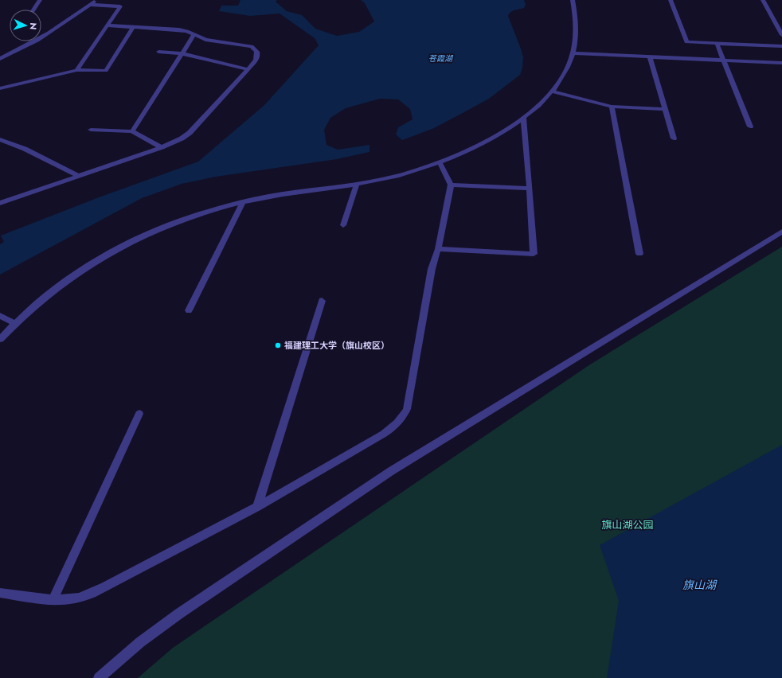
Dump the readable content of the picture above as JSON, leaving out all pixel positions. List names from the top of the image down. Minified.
{"water":["苍霞湖","旗山湖"],"parks":["旗山湖公园"],"places":["福建理工大学（旗山校区）"],"north":"right"}
